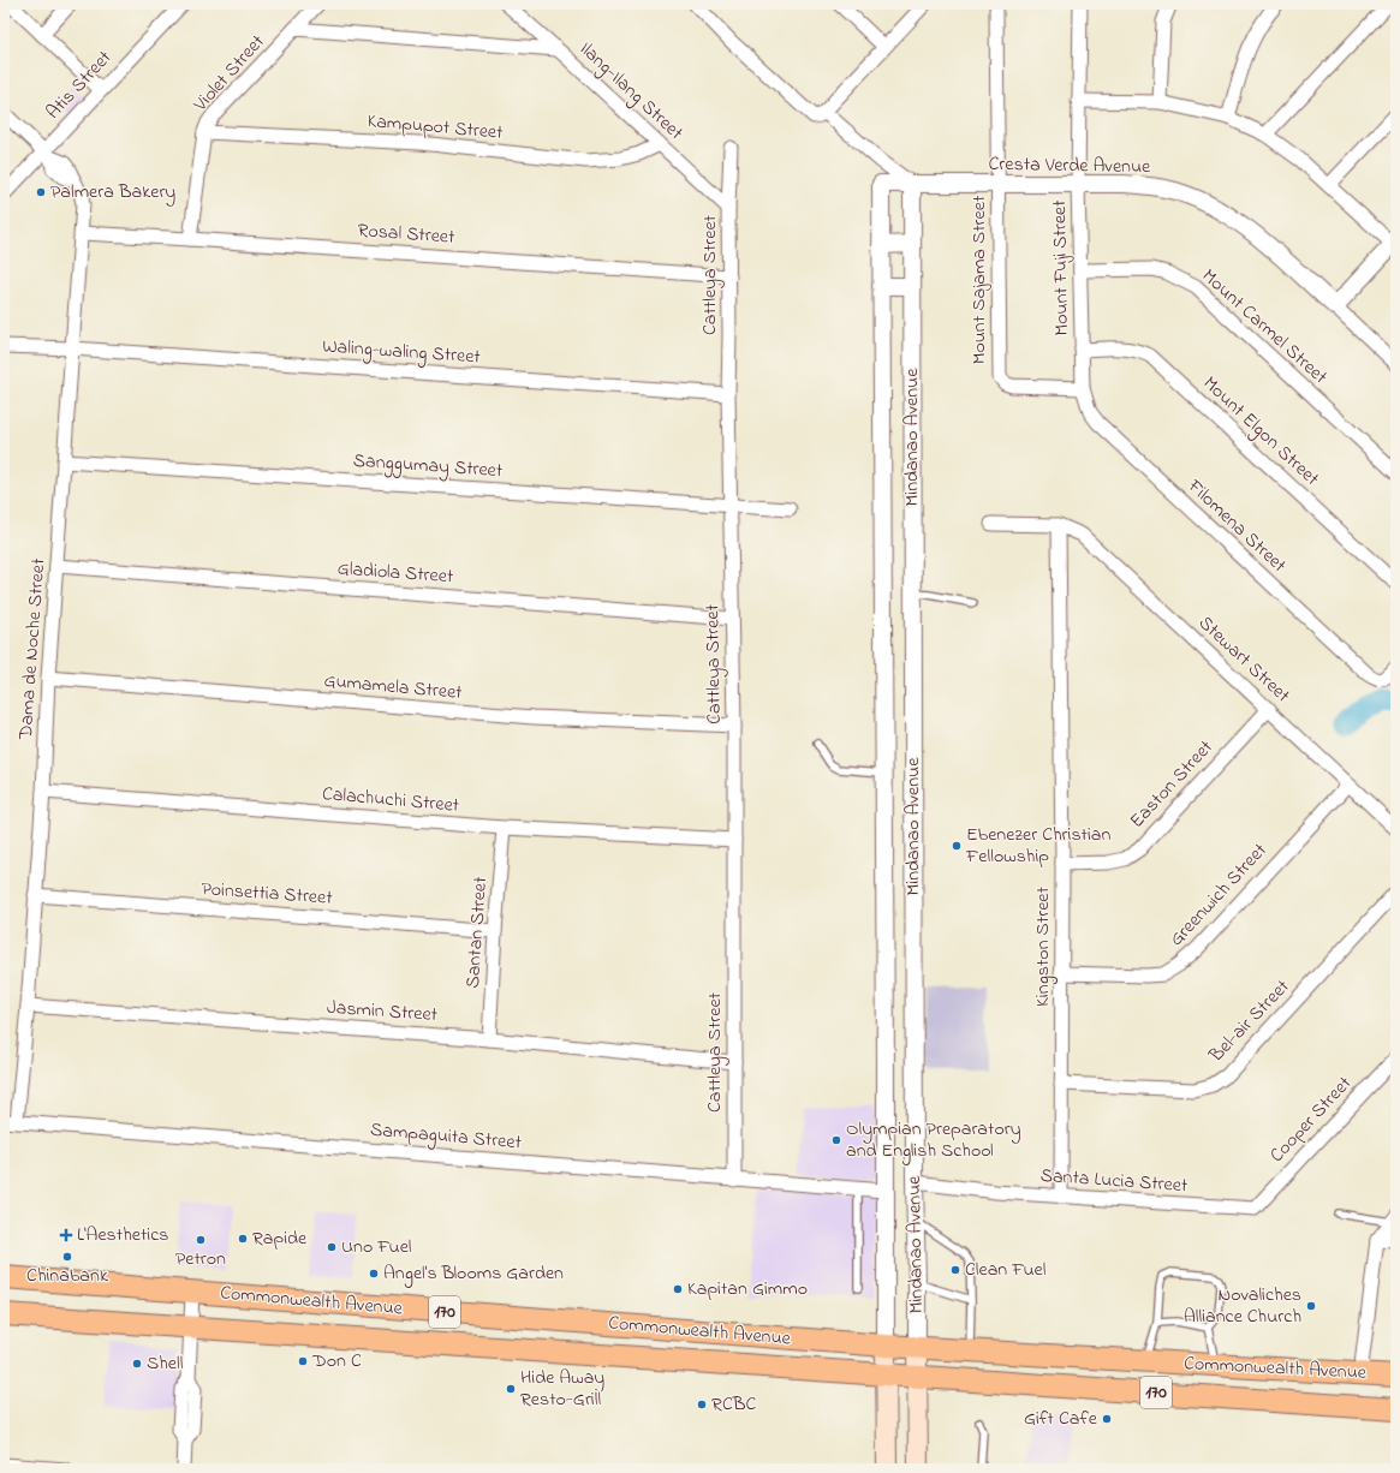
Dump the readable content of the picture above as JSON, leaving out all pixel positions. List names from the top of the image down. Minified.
{"streets":{"main road":["Mindanao Avenue","Commonwealth Avenue","170"],"street":["Violet Street","Atis Street","Ilang-Ilang Street","Kampupot Street","Cresta Verde Avenue","Rosal Street","Mount Fuji Street","Cattleya Street","Mount Sajama Street","Mount Carmel Street","Waling-waling Street","Mount Elgon Street","Sanggumay Street","Filomena Street","Gladiola Street","Dama de Noche Street","Stewart Street","Gumamela Street","Easton Street","Calachuchi Street","Poinsettia Street","Greenwich Street","Santan Street","Kingston Street","Jasmin Street","Bel-air Street","Cooper Street","Sampaguita Street","Santa Lucia Street"]},"crossings":[["Violet Street","Kampupot Street"],["Violet Street","Rosal Street"],["Atis Street","Dama de Noche Street"],["Ilang-Ilang Street","Kampupot Street"],["Ilang-Ilang Street","Cattleya Street"],["Cresta Verde Avenue","Mount Fuji Street"],["Cresta Verde Avenue","Mount Sajama Street"],["Cresta Verde Avenue","Mindanao Avenue"],["Rosal Street","Cattleya Street"],["Rosal Street","Dama de Noche Street"],["Mount Fuji Street","Mount Sajama Street"],["Mount Fuji Street","Mount Carmel Street"],["Mount Fuji Street","Mount Elgon Street"],["Mount Fuji Street","Filomena Street"],["Cattleya Street","Waling-waling Street"],["Cattleya Street","Sanggumay Street"],["Cattleya Street","Gladiola Street"],["Cattleya Street","Gumamela Street"],["Cattleya Street","Calachuchi Street"],["Cattleya Street","Jasmin Street"],["Cattleya Street","Sampaguita Street"],["Mount Sajama Street","Filomena Street"],["Waling-waling Street","Dama de Noche Street"],["Mindanao Avenue","Sampaguita Street"],["Mindanao Avenue","Santa Lucia Street"],["Mindanao Avenue","Commonwealth Avenue"],["Sanggumay Street","Dama de Noche Street"],["Gladiola Street","Dama de Noche Street"],["Dama de Noche Street","Gumamela Street"],["Dama de Noche Street","Calachuchi Street"],["Dama de Noche Street","Poinsettia Street"],["Dama de Noche Street","Jasmin Street"],["Dama de Noche Street","Sampaguita Street"],["Stewart Street","Easton Street"],["Stewart Street","Greenwich Street"],["Stewart Street","Kingston Street"],["Easton Street","Kingston Street"],["Calachuchi Street","Santan Street"],["Poinsettia Street","Santan Street"],["Greenwich Street","Kingston Street"],["Santan Street","Jasmin Street"],["Kingston Street","Bel-air Street"],["Kingston Street","Santa Lucia Street"],["Cooper Street","Santa Lucia Street"]],"places":{"other":["Palmera Bakery","Ebenezer Christian Fellowship","Olympian Preparatory and English School","Rapide","Petron","Uno Fuel","Chinabank","Clean Fuel","Angel's Blooms Garden","Kapitan Gimmo","Novaliches Alliance Church","Don C","Shell","Hide Away Resto-Grill","RCBC","Gift Cafe"],"health":["L'Aesthetics"]}}
